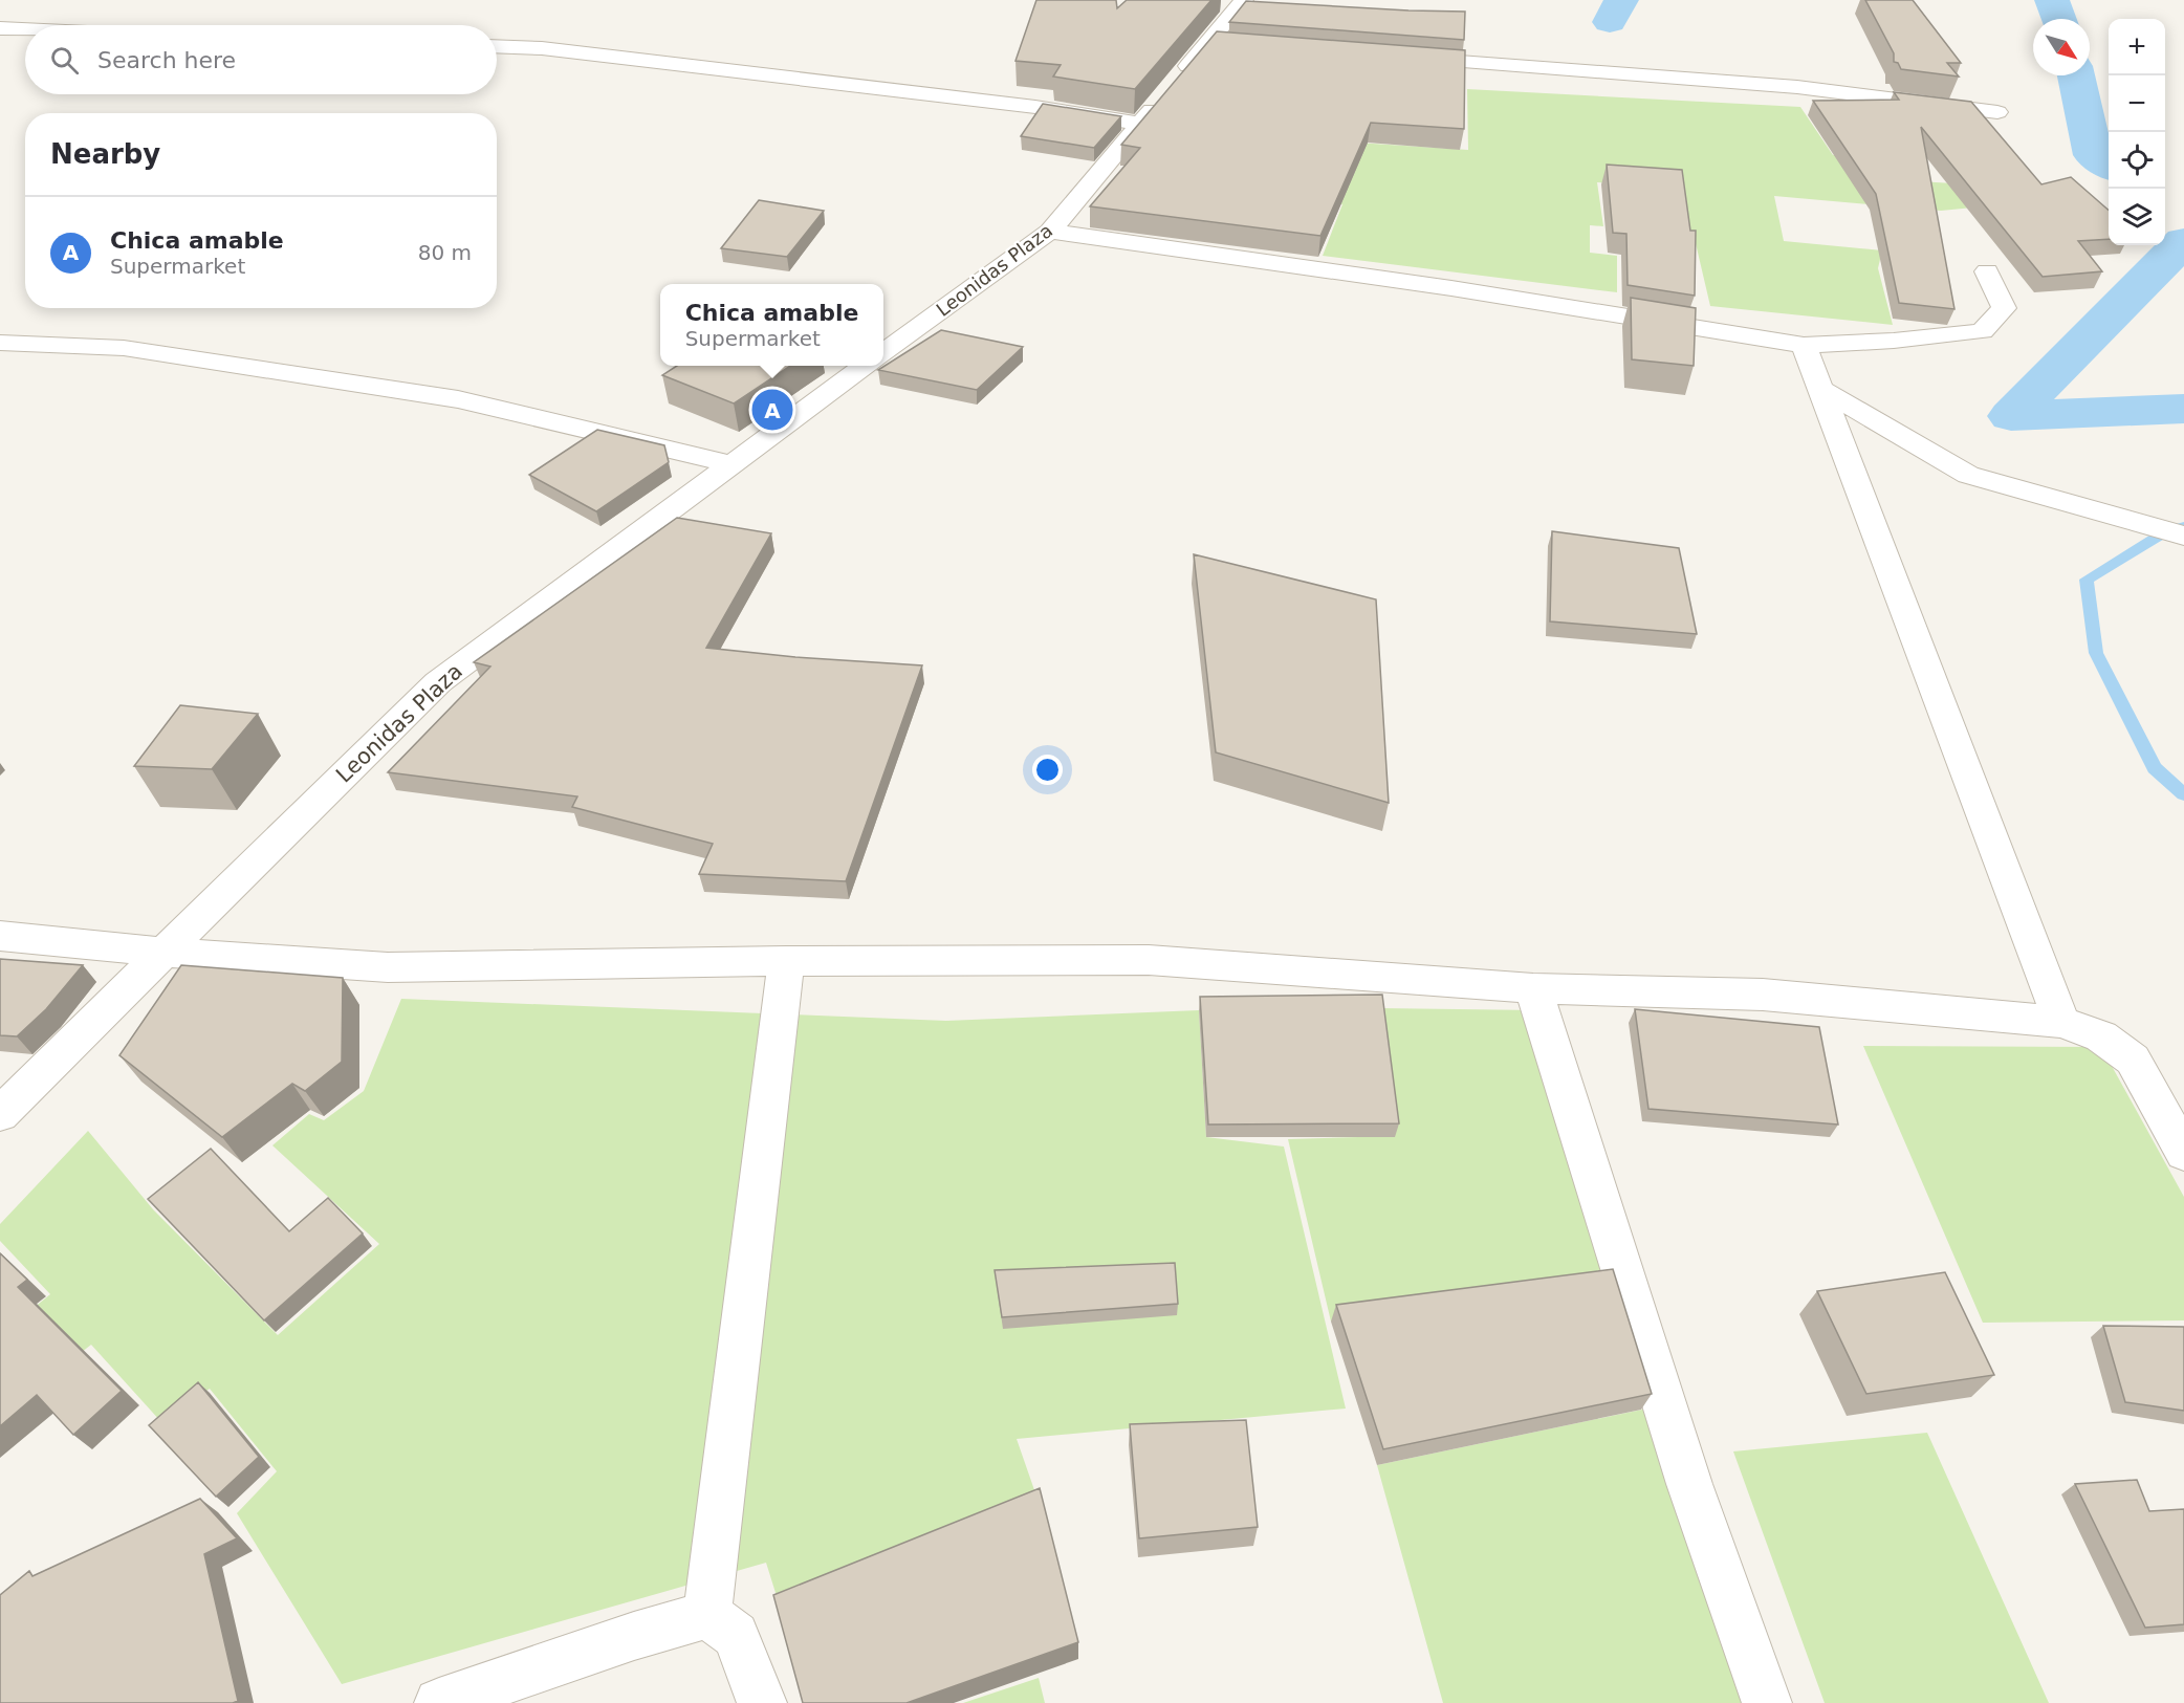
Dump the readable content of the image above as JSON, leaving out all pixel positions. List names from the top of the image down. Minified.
{"streets":{"street":["Leonidas Plaza"]},"north":"bottom right","page":{"map_buttons":["+","−"],"search":"Search here","heading":"Nearby","list":[{"mark":"A","name":"Chica amable","note":"Supermarket","value":"80 m"}],"popup":["Chica amable","Supermarket"],"pins":"A"}}
